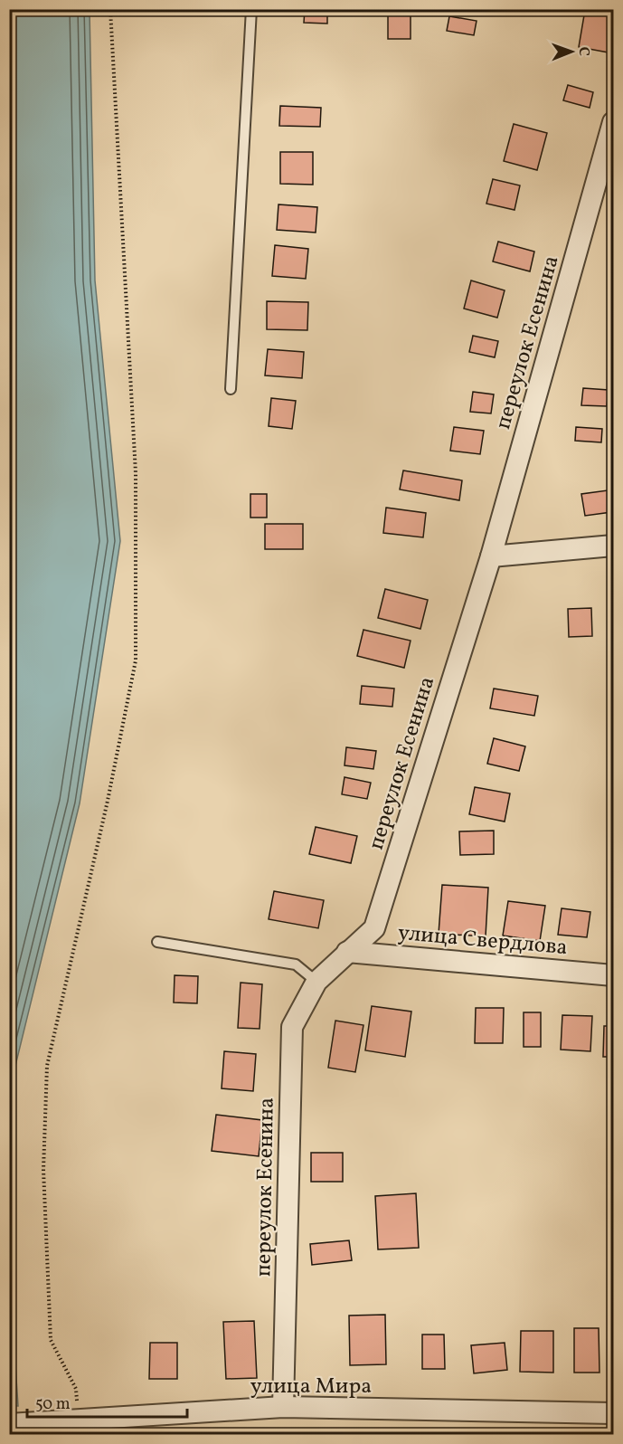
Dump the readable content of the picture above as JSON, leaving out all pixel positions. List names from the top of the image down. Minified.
{"streets":{"street":["переулок Есенина","улица Свердлова","улица Мира"]},"crossings":[["переулок Есенина","улица Свердлова"],["переулок Есенина","улица Мира"]],"scale_bar":"50 m","north":"right"}
